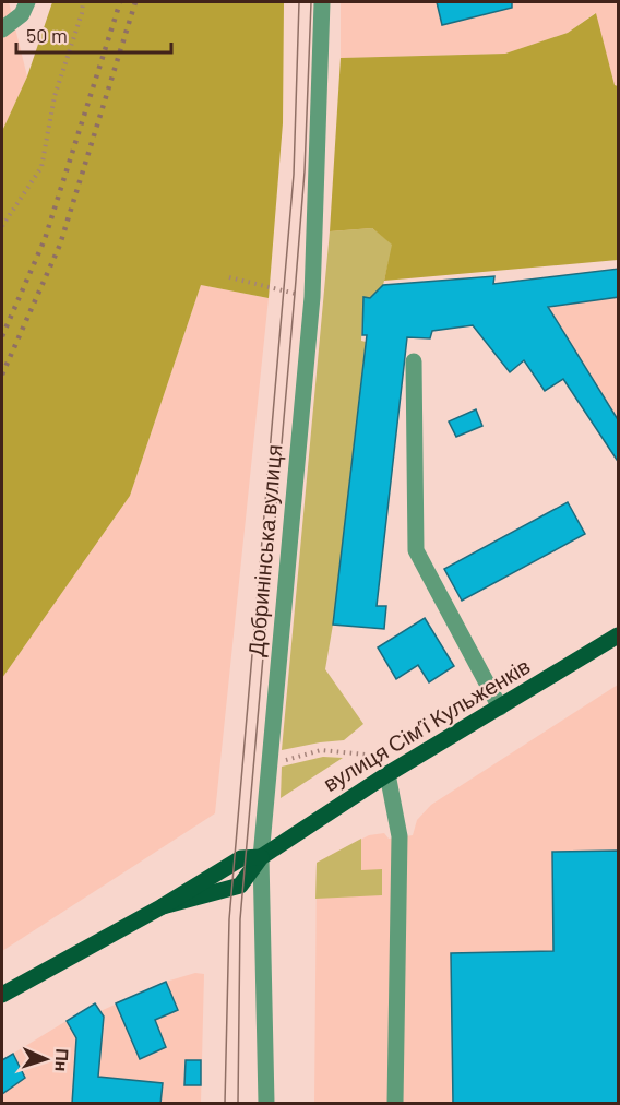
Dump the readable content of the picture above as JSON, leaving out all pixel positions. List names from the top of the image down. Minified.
{"streets":{"main road":["вулиця Сімʼї Кульженків"],"street":["Добринінська вулиця"]},"crossings":[["Добринінська вулиця","вулиця Сімʼї Кульженків"]],"scale_bar":"50 m","north":"right"}
